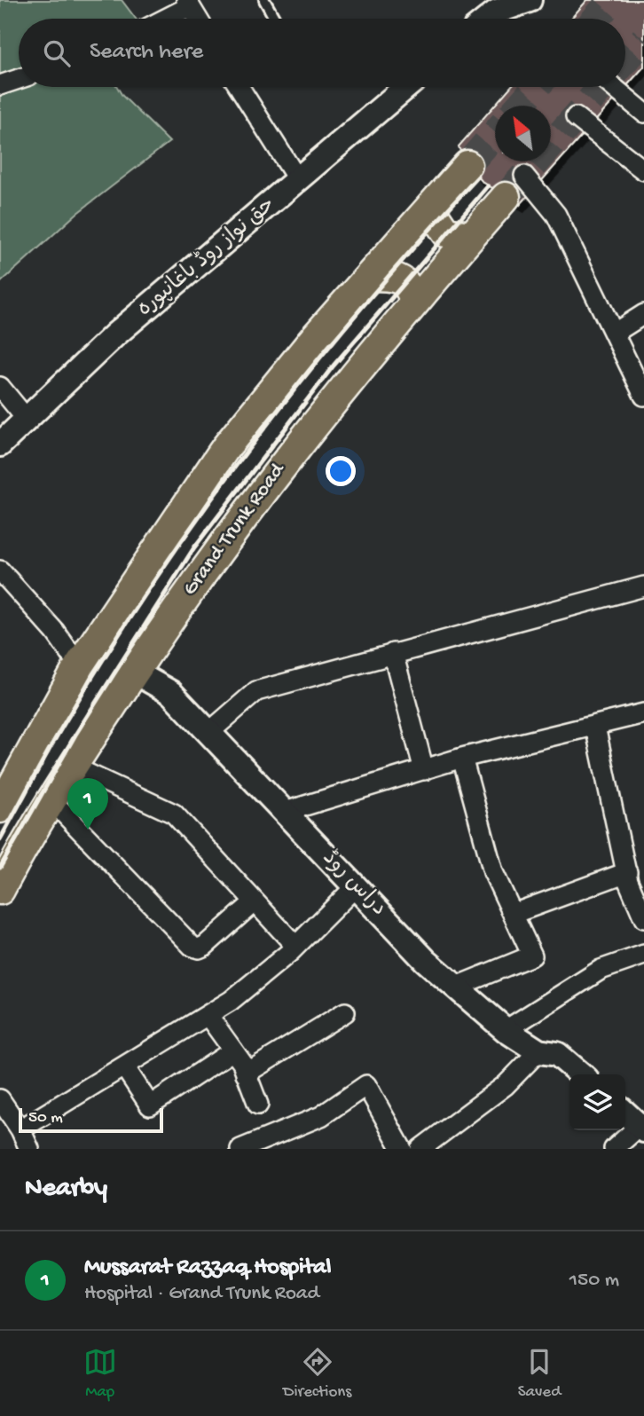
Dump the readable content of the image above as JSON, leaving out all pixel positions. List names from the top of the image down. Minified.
{"streets":{"main road":["Grand Trunk Road"],"street":["حق نواز روڈ باغانپورہ","دراس روڈ"]},"crossings":[["Grand Trunk Road","دراس روڈ"]],"scale_bar":"50 m","north":"top left","page":{"search":"Search here","pins":"1","scale":"50 m","heading":"Nearby","list":[{"mark":"1","name":"Mussarat Razzaq Hospital","note":"Hospital · Grand Trunk Road","value":"150 m"}],"nav":["Map","Directions","Saved"]}}
